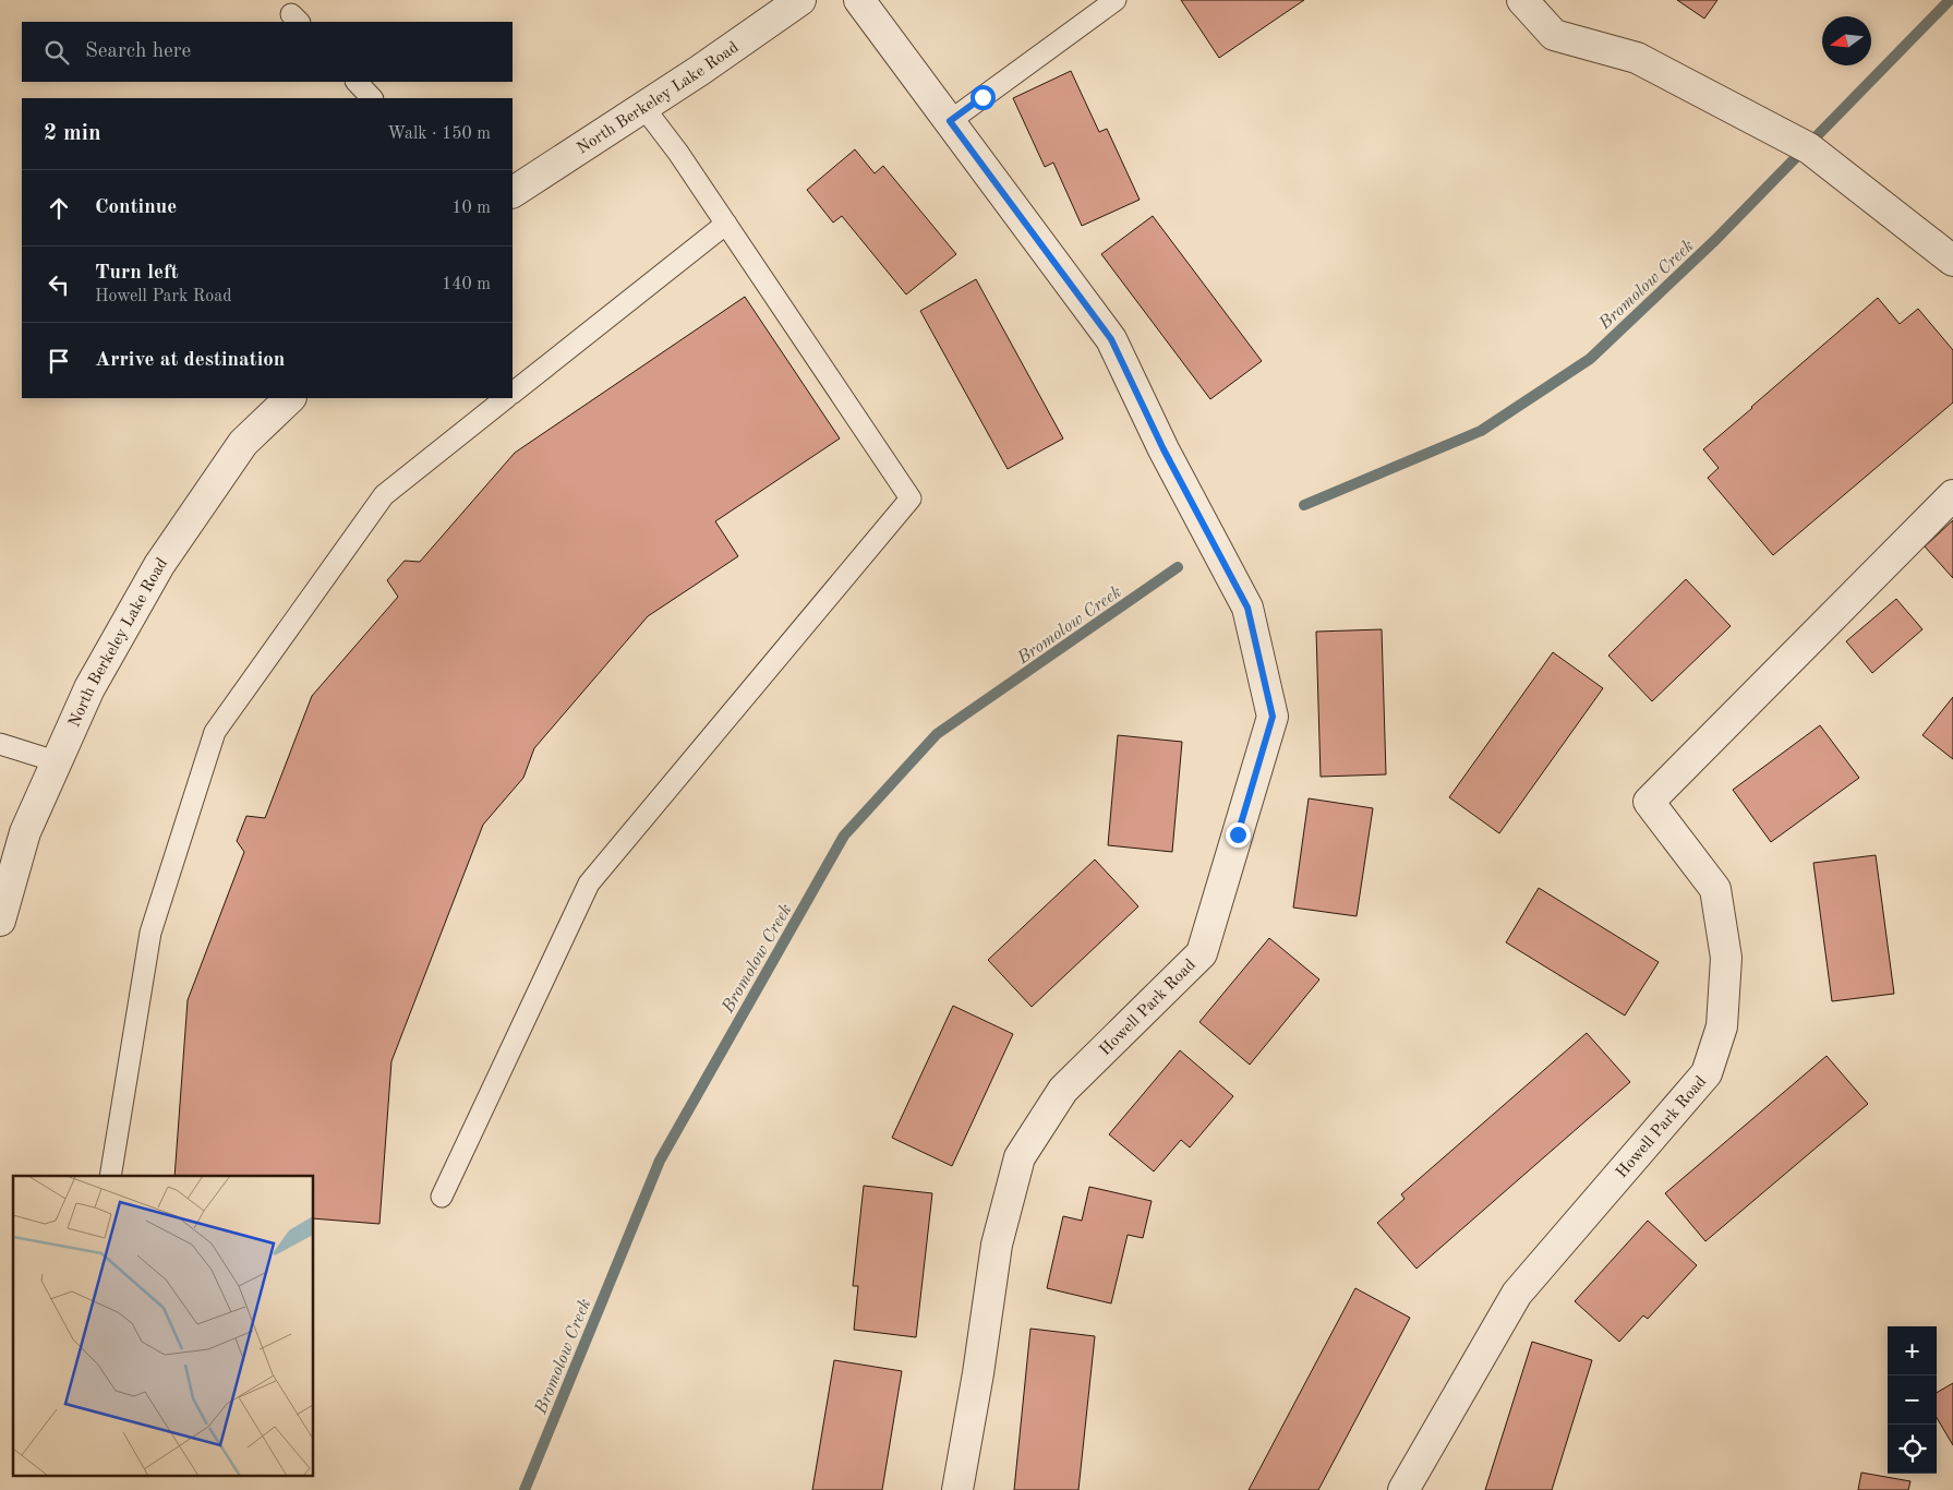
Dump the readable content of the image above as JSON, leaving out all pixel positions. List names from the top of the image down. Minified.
{"streets":{"street":["North Berkeley Lake Road","Howell Park Road"]},"water":["Bromolow Creek"],"north":"left","page":{"search":"Search here","heading":["2 min","Walk · 150 m"],"list":[["Continue","10 m"],["Turn left","Howell Park Road","140 m"],"Arrive at destination"],"map_buttons":["+","−"]}}
